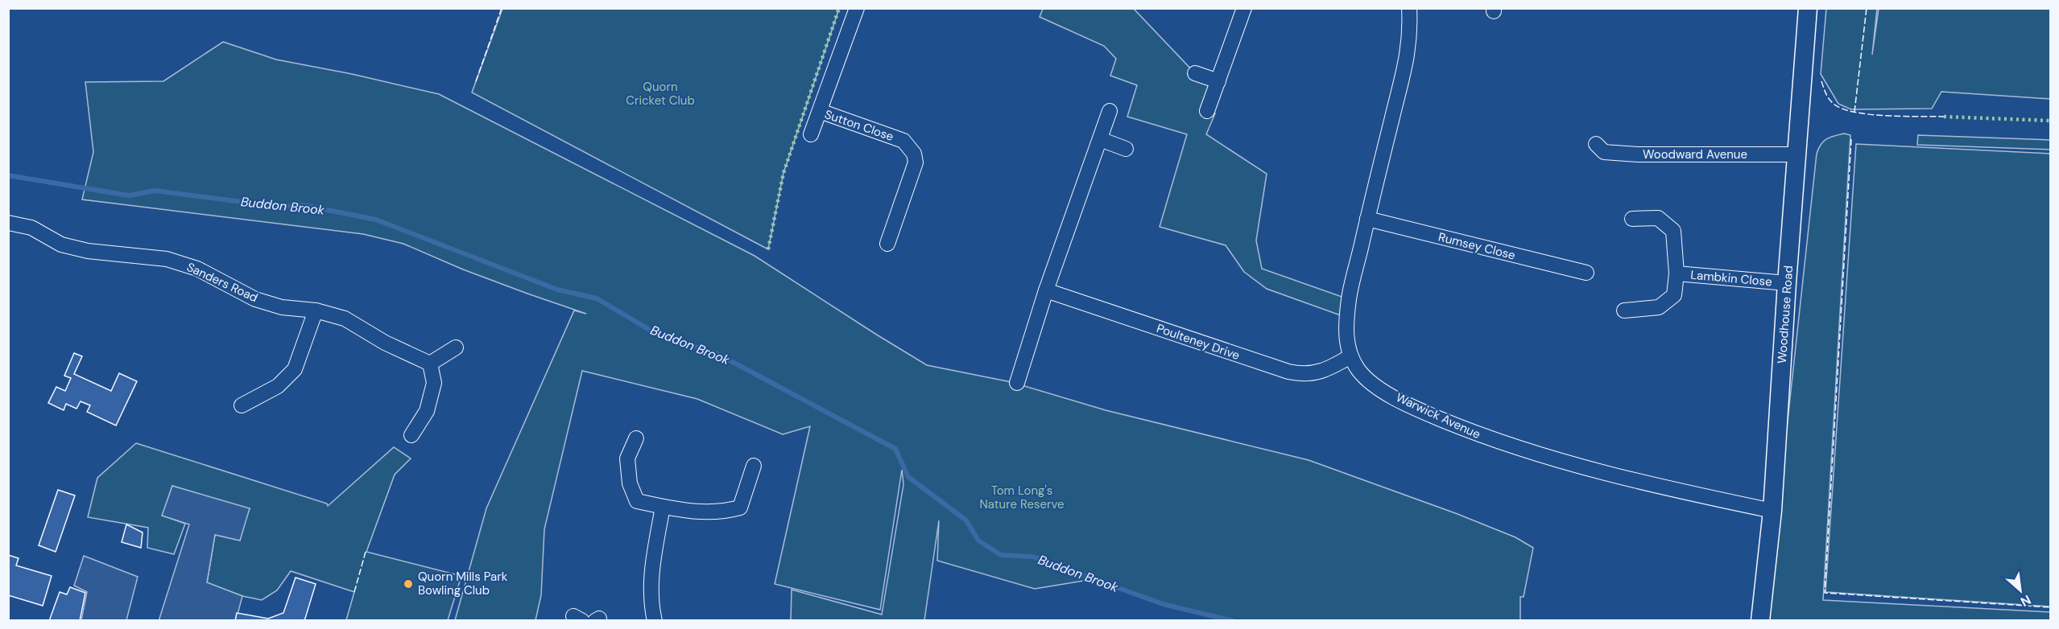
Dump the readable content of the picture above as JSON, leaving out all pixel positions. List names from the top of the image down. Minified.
{"streets":{"street":["Sutton Close","Woodward Avenue","Rumsey Close","Lambkin Close","Sanders Road","Woodhouse Road","Poulteney Drive","Warwick Avenue"]},"crossings":[["Woodward Avenue","Woodhouse Road"],["Rumsey Close","Warwick Avenue"],["Lambkin Close","Woodhouse Road"],["Woodhouse Road","Warwick Avenue"],["Poulteney Drive","Warwick Avenue"]],"water":["Buddon Brook"],"parks":["Quorn Cricket Club","Tom Long's Nature Reserve"],"places":["Quorn Mills Park Bowling Club"],"north":"bottom right"}
